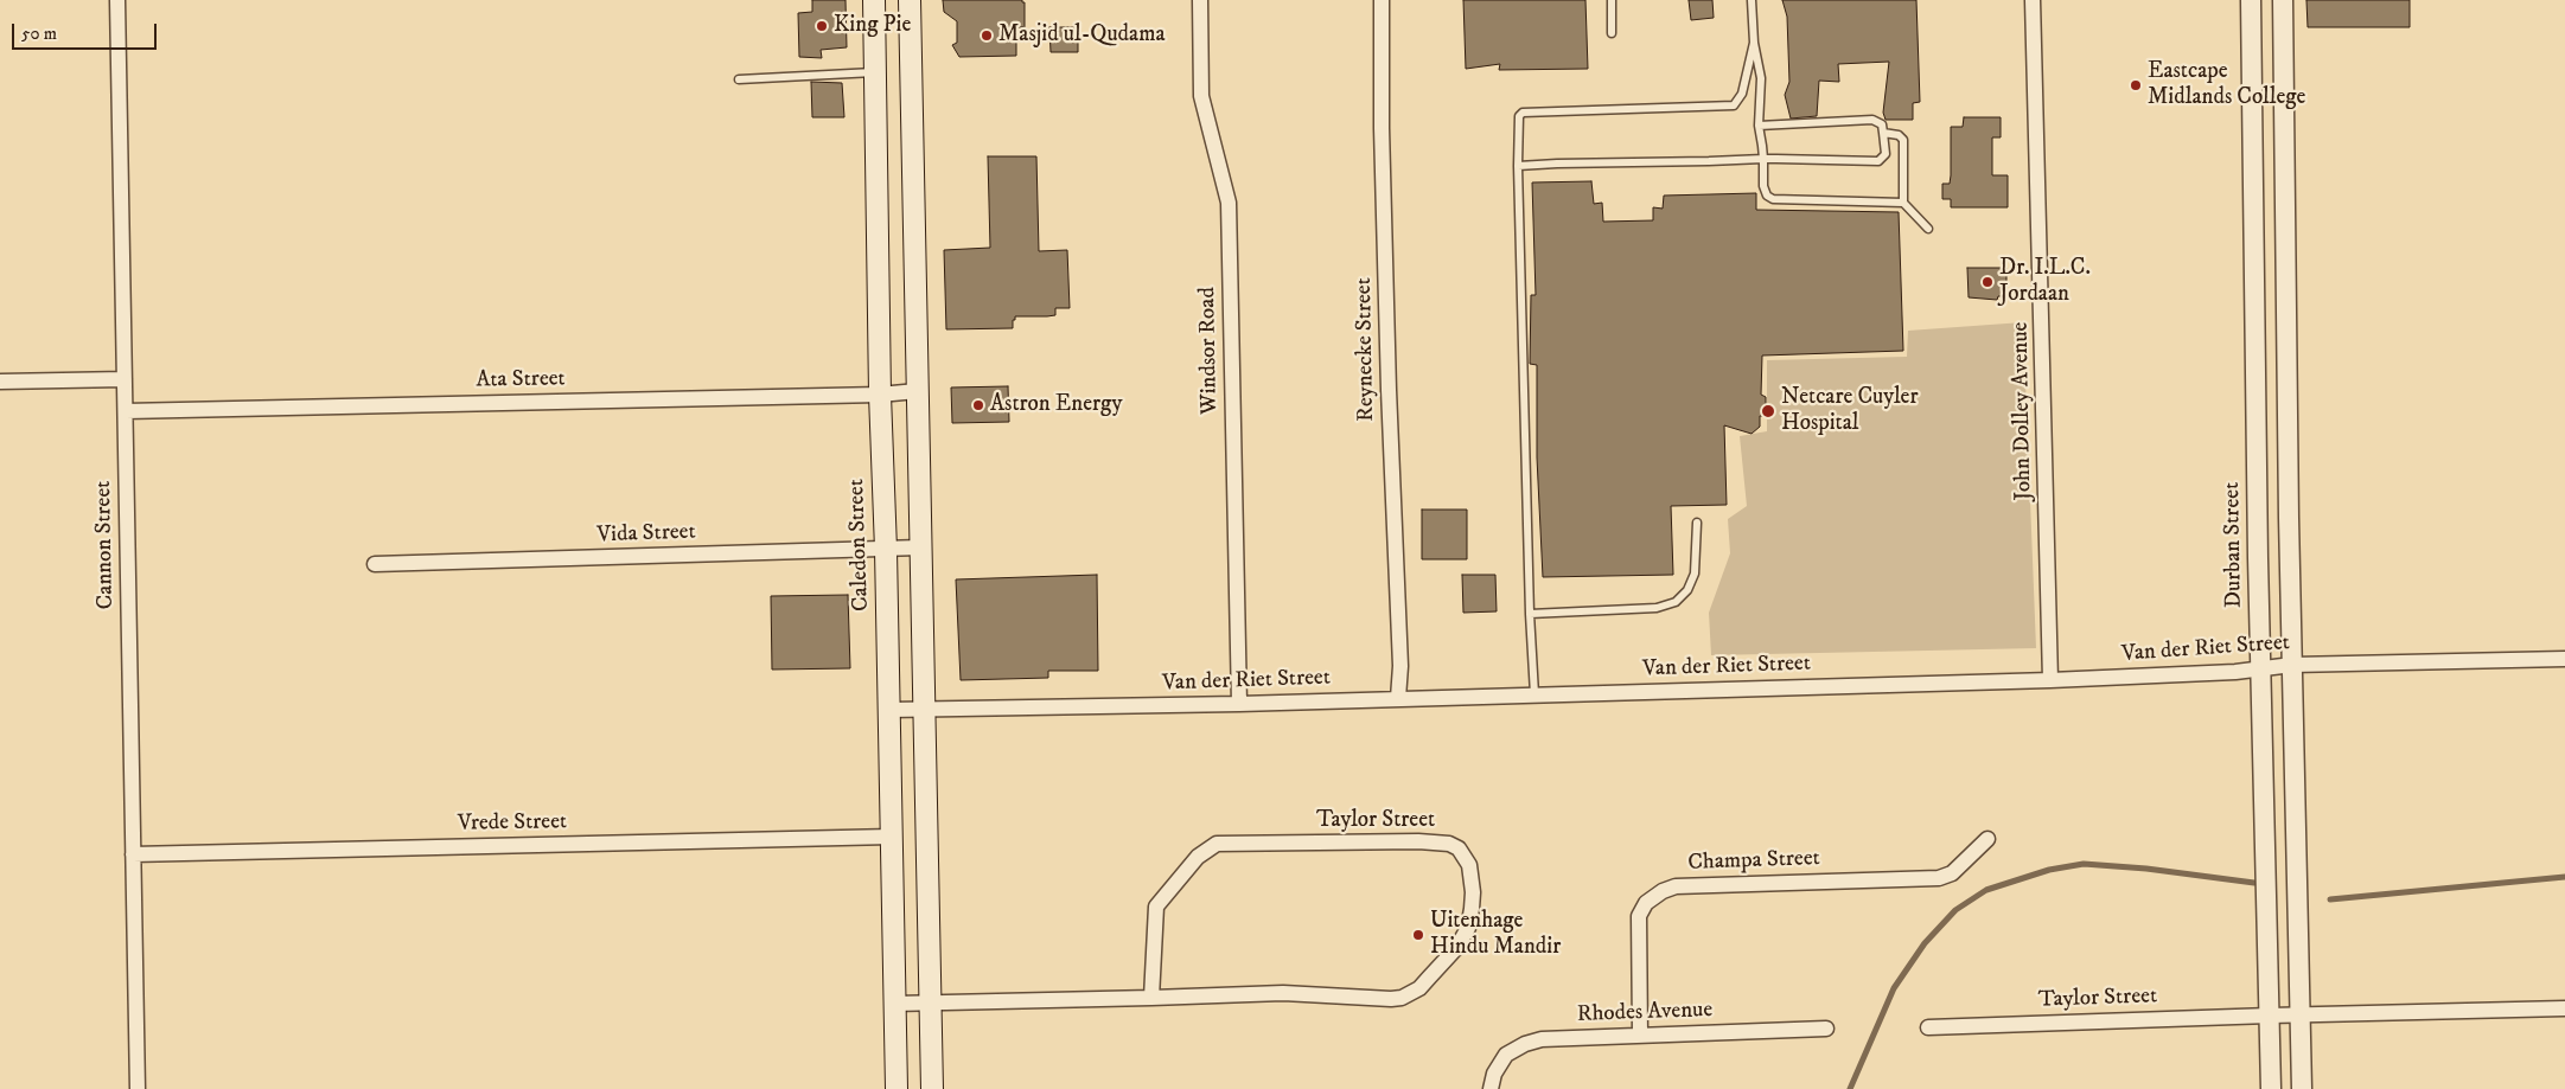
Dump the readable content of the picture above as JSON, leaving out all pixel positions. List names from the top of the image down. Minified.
{"streets":{"main road":["Caledon Street"],"street":["Reynecke Street","Windsor Road","Ata Street","John Dolley Avenue","Vida Street","Cannon Street","Durban Street","Van der Riet Street","Taylor Street","Vrede Street","Champa Street","Rhodes Avenue"]},"crossings":[["Reynecke Street","Van der Riet Street"],["Windsor Road","Van der Riet Street"],["Ata Street","Cannon Street"],["Ata Street","Caledon Street"],["John Dolley Avenue","Van der Riet Street"],["Vida Street","Caledon Street"],["Cannon Street","Vrede Street"],["Caledon Street","Van der Riet Street"],["Caledon Street","Taylor Street"],["Caledon Street","Vrede Street"],["Durban Street","Van der Riet Street"],["Durban Street","Taylor Street"],["Champa Street","Rhodes Avenue"]],"places":["King Pie","Masjid ul-Qudama","Eastcape Midlands College","Dr. I.L.C. Jordaan","Astron Energy","Netcare Cuyler Hospital","Uitenhage Hindu Mandir"],"scale_bar":"50 m"}
